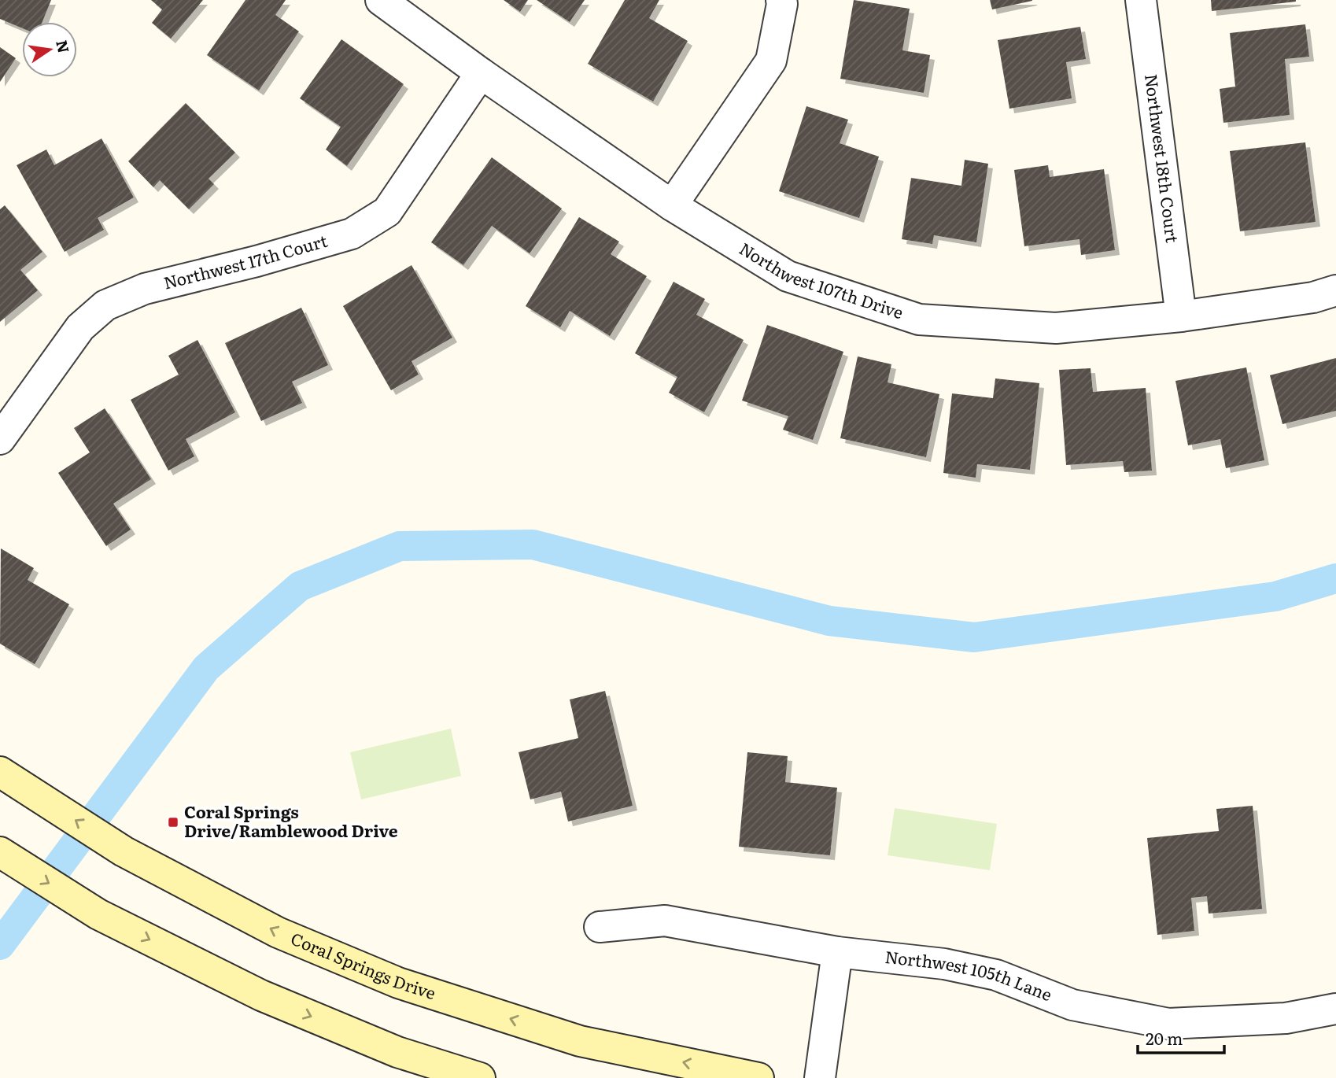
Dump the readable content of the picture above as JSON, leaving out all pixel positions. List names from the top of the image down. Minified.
{"streets":{"main road":["Coral Springs Drive"],"street":["Northwest 18th Court","Northwest 17th Court","Northwest 107th Drive","Northwest 105th Lane"]},"crossings":[["Northwest 18th Court","Northwest 107th Drive"],["Northwest 17th Court","Northwest 107th Drive"]],"places":{"transit":["Coral Springs Drive/Ramblewood Drive"]},"scale_bar":"20 m","north":"right"}
